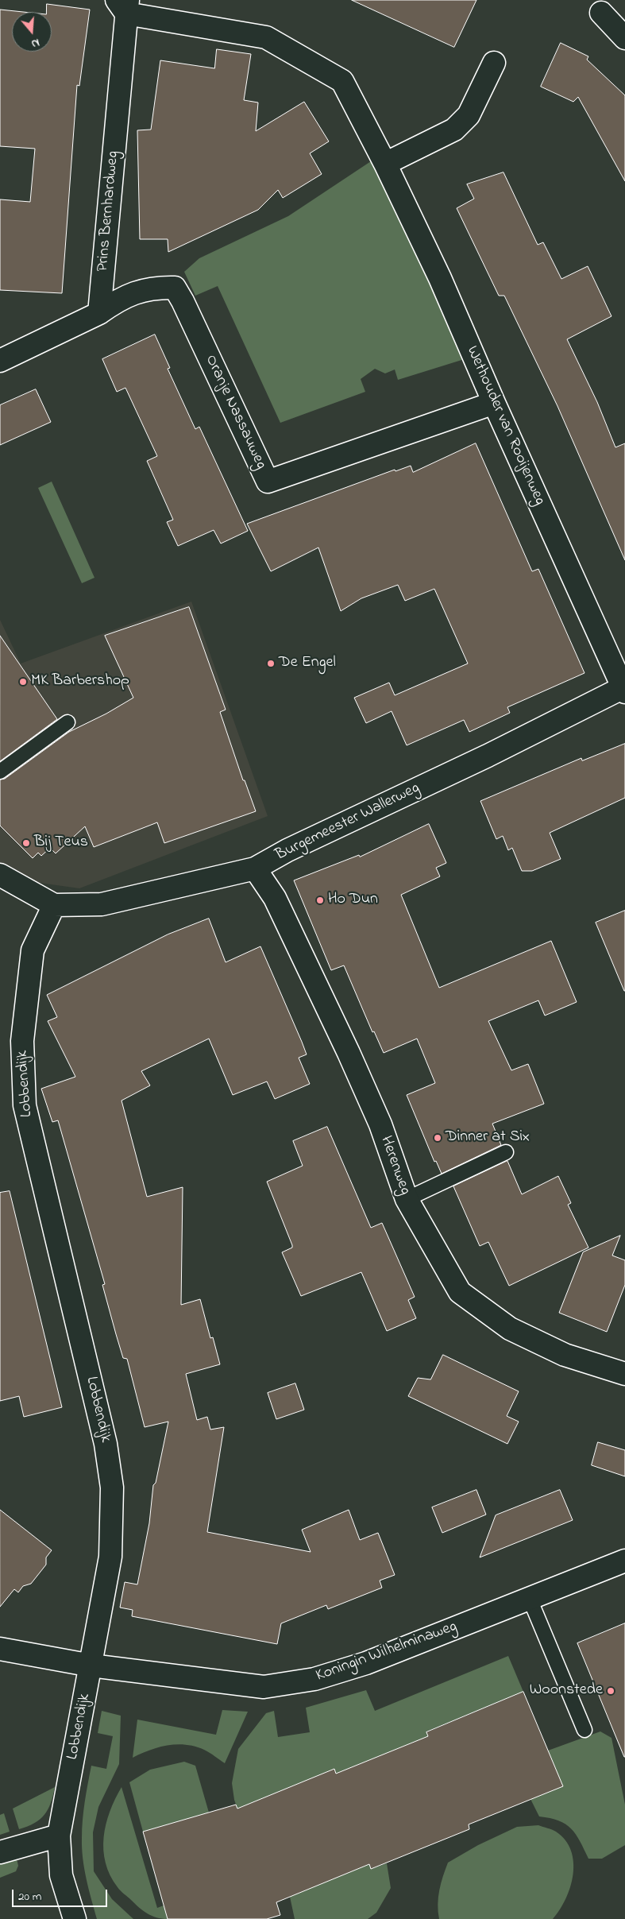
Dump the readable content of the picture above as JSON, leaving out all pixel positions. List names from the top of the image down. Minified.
{"streets":{"street":["Prins Bernhardweg","Oranje Nassauweg","Wethouder van Rooijenweg","Burgemeester Wallerweg","Lobbendijk","Herenweg","Koningin Wilhelminaweg"]},"crossings":[["Prins Bernhardweg","Oranje Nassauweg"],["Prins Bernhardweg","Wethouder van Rooijenweg"],["Oranje Nassauweg","Wethouder van Rooijenweg"],["Wethouder van Rooijenweg","Burgemeester Wallerweg"],["Burgemeester Wallerweg","Lobbendijk"],["Burgemeester Wallerweg","Herenweg"],["Lobbendijk","Koningin Wilhelminaweg"]],"places":["De Engel","MK Barbershop","Bij Teus","Ho Dun","Dinner at Six","Woonstede"],"scale_bar":"20 m","north":"bottom"}
